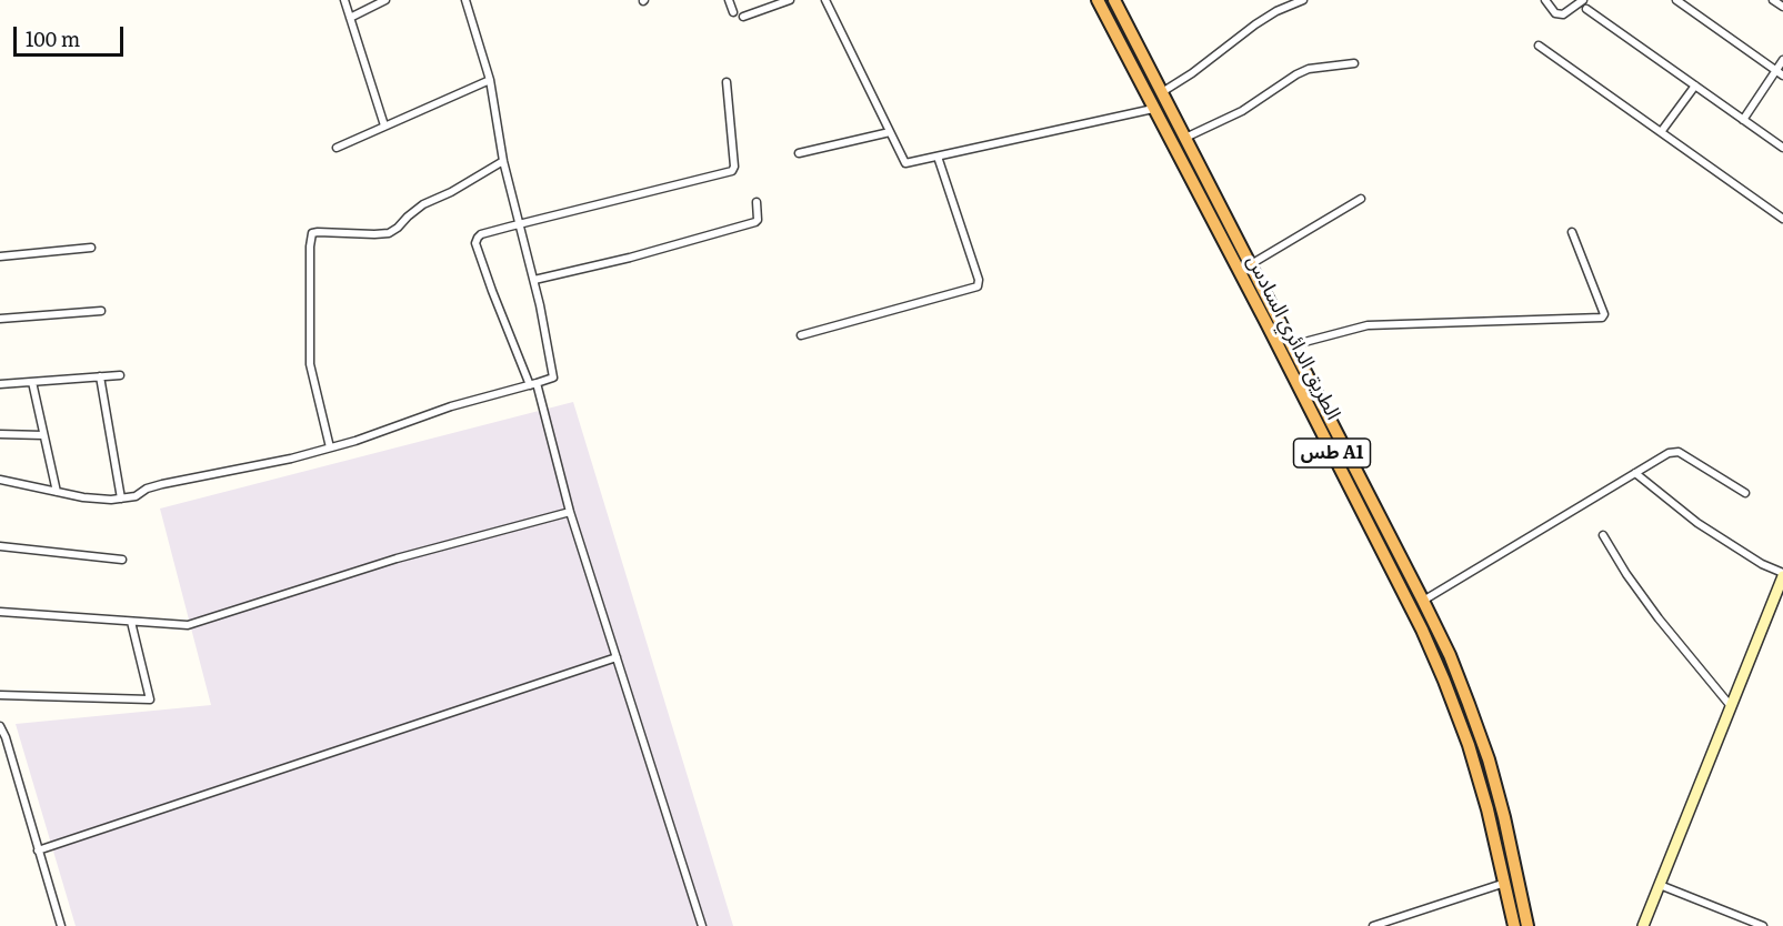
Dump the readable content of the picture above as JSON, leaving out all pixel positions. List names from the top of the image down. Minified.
{"streets":{"highway":["الطريق الدائري السادس","طس A1"]},"scale_bar":"100 m"}
